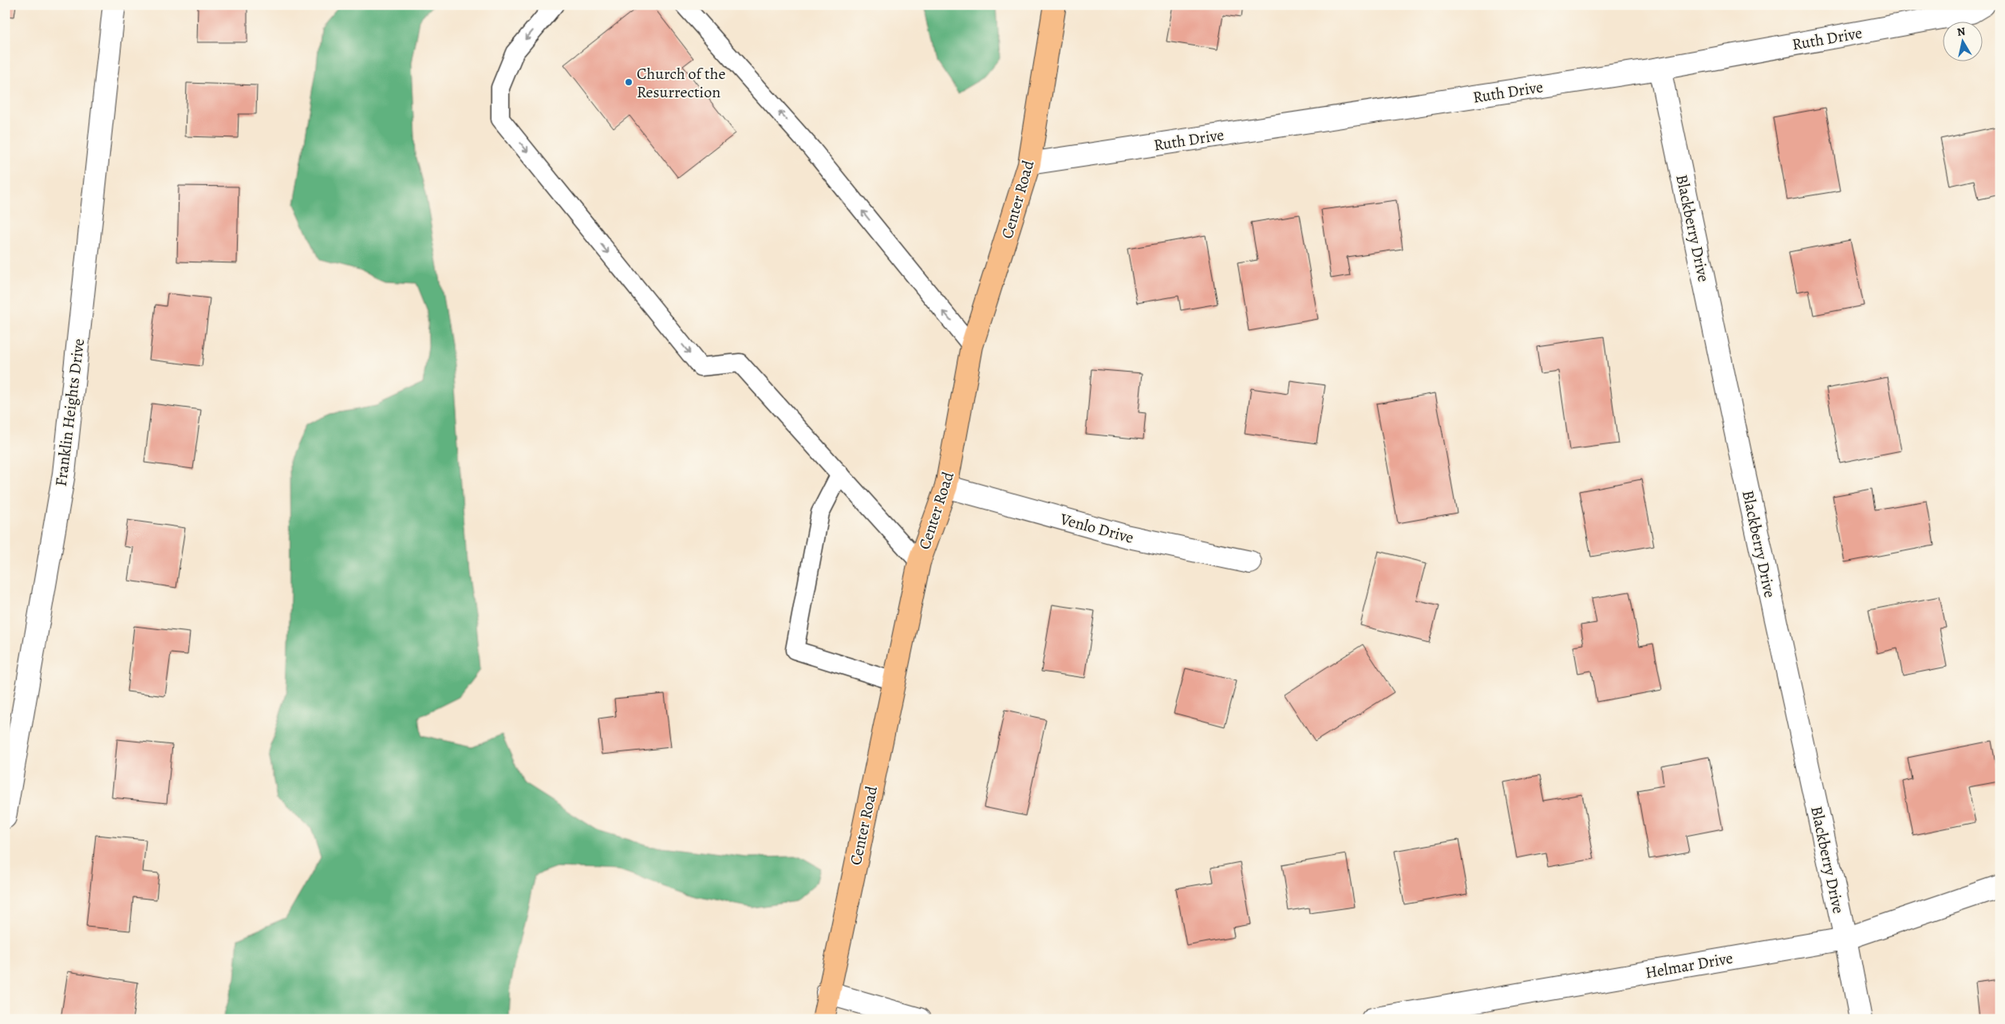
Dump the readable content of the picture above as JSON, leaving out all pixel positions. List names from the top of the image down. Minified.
{"streets":{"main road":["Center Road"],"street":["Ruth Drive","Blackberry Drive","Franklin Heights Drive","Venlo Drive","Helmar Drive"]},"crossings":[["Ruth Drive","Center Road"],["Ruth Drive","Blackberry Drive"],["Center Road","Venlo Drive"],["Blackberry Drive","Helmar Drive"]],"places":["Church of the Resurrection"],"north":"top"}
